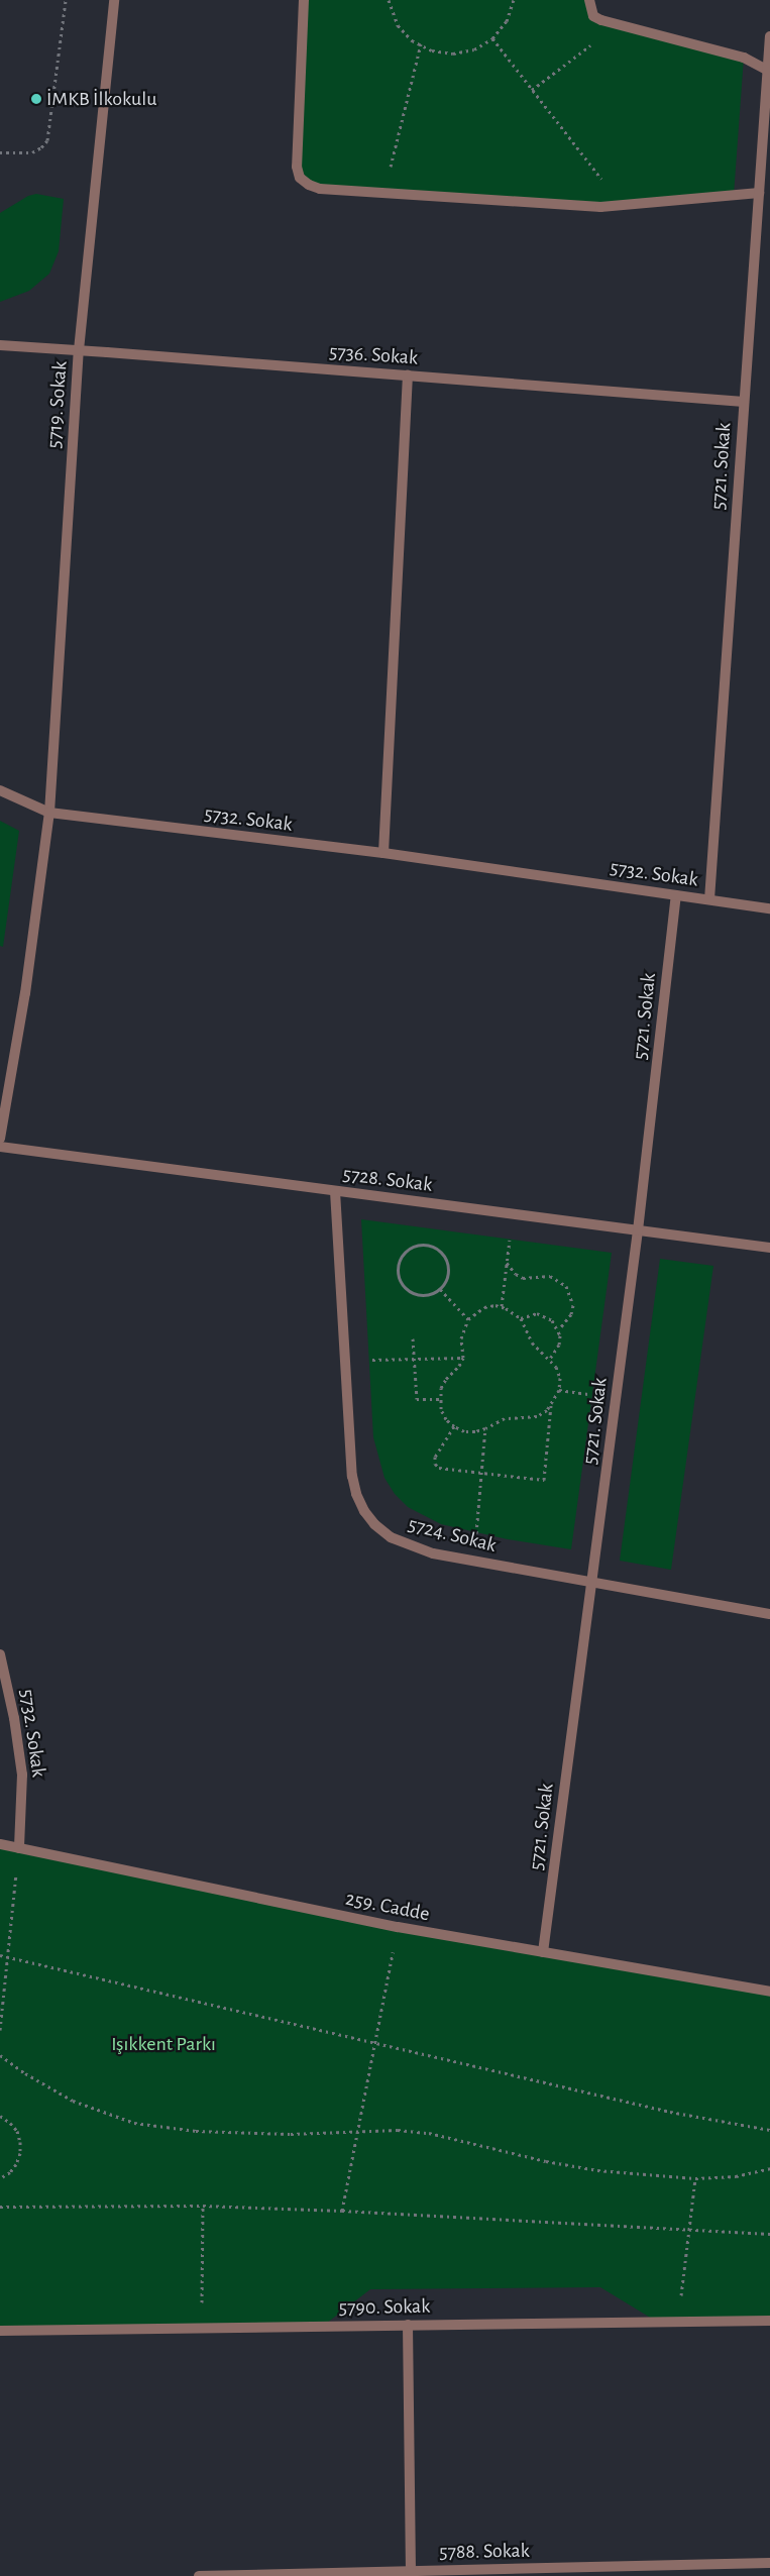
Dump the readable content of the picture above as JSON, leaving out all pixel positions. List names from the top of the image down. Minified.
{"streets":{"street":["5736. Sokak","5719. Sokak","5721. Sokak","5732. Sokak","5728. Sokak","5724. Sokak","259. Cadde","5790. Sokak","5788. Sokak"]},"crossings":[["5736. Sokak","5719. Sokak"],["5736. Sokak","5721. Sokak"],["5719. Sokak","5732. Sokak"],["5721. Sokak","5732. Sokak"],["5721. Sokak","5728. Sokak"],["5721. Sokak","5724. Sokak"],["5721. Sokak","259. Cadde"],["5732. Sokak","259. Cadde"],["5728. Sokak","5724. Sokak"]],"parks":["Işıkkent Parkı"],"places":["İMKB İlkokulu"]}
